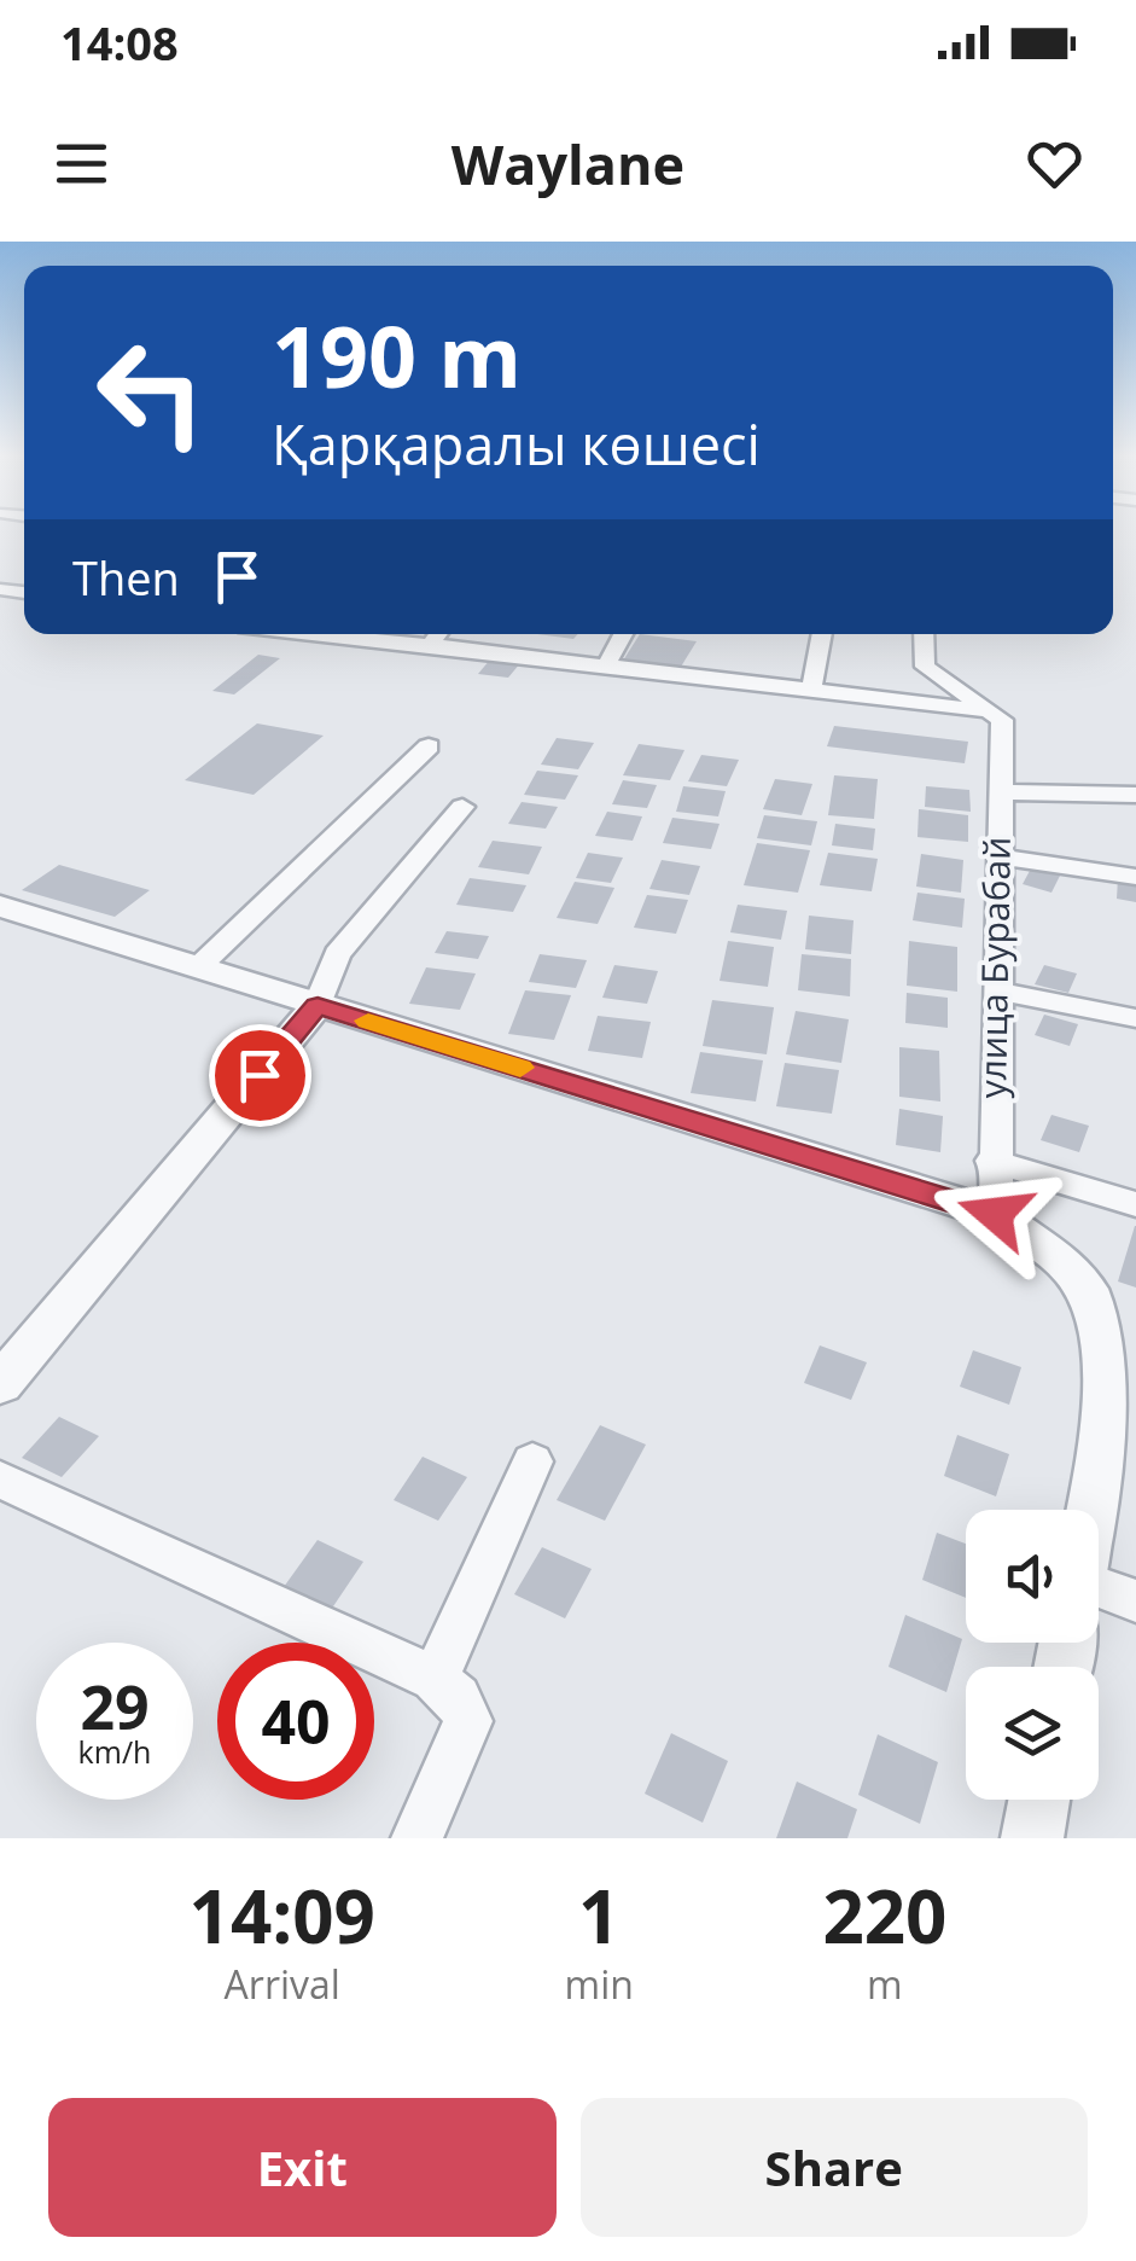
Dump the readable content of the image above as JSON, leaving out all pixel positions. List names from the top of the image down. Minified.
{"streets":{"street":["улица Бурабай"]},"page":{"status":"14:08","header":"Waylane","turn":["190 m","Қарқаралы көшесі"],"then":"Then","speed":"29 km/h","limit":"40","eta":["14:09","Arrival","1","min","220","m"],"buttons":["Exit","Share"]}}
